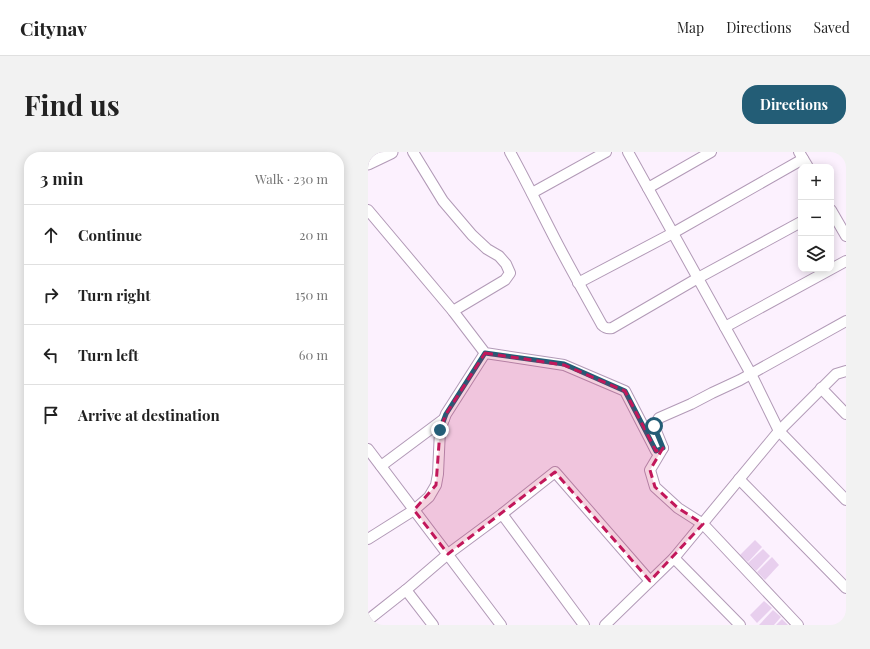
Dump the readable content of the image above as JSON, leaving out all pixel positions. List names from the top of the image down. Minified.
{"page":{"header":"Citynav","nav":["Map","Directions","Saved"],"buttons":"Directions","title":"Find us","heading":["3 min","Walk · 230 m"],"map_buttons":["+","−"],"list":[["Continue","20 m"],["Turn right","150 m"],["Turn left","60 m"],"Arrive at destination"]}}
